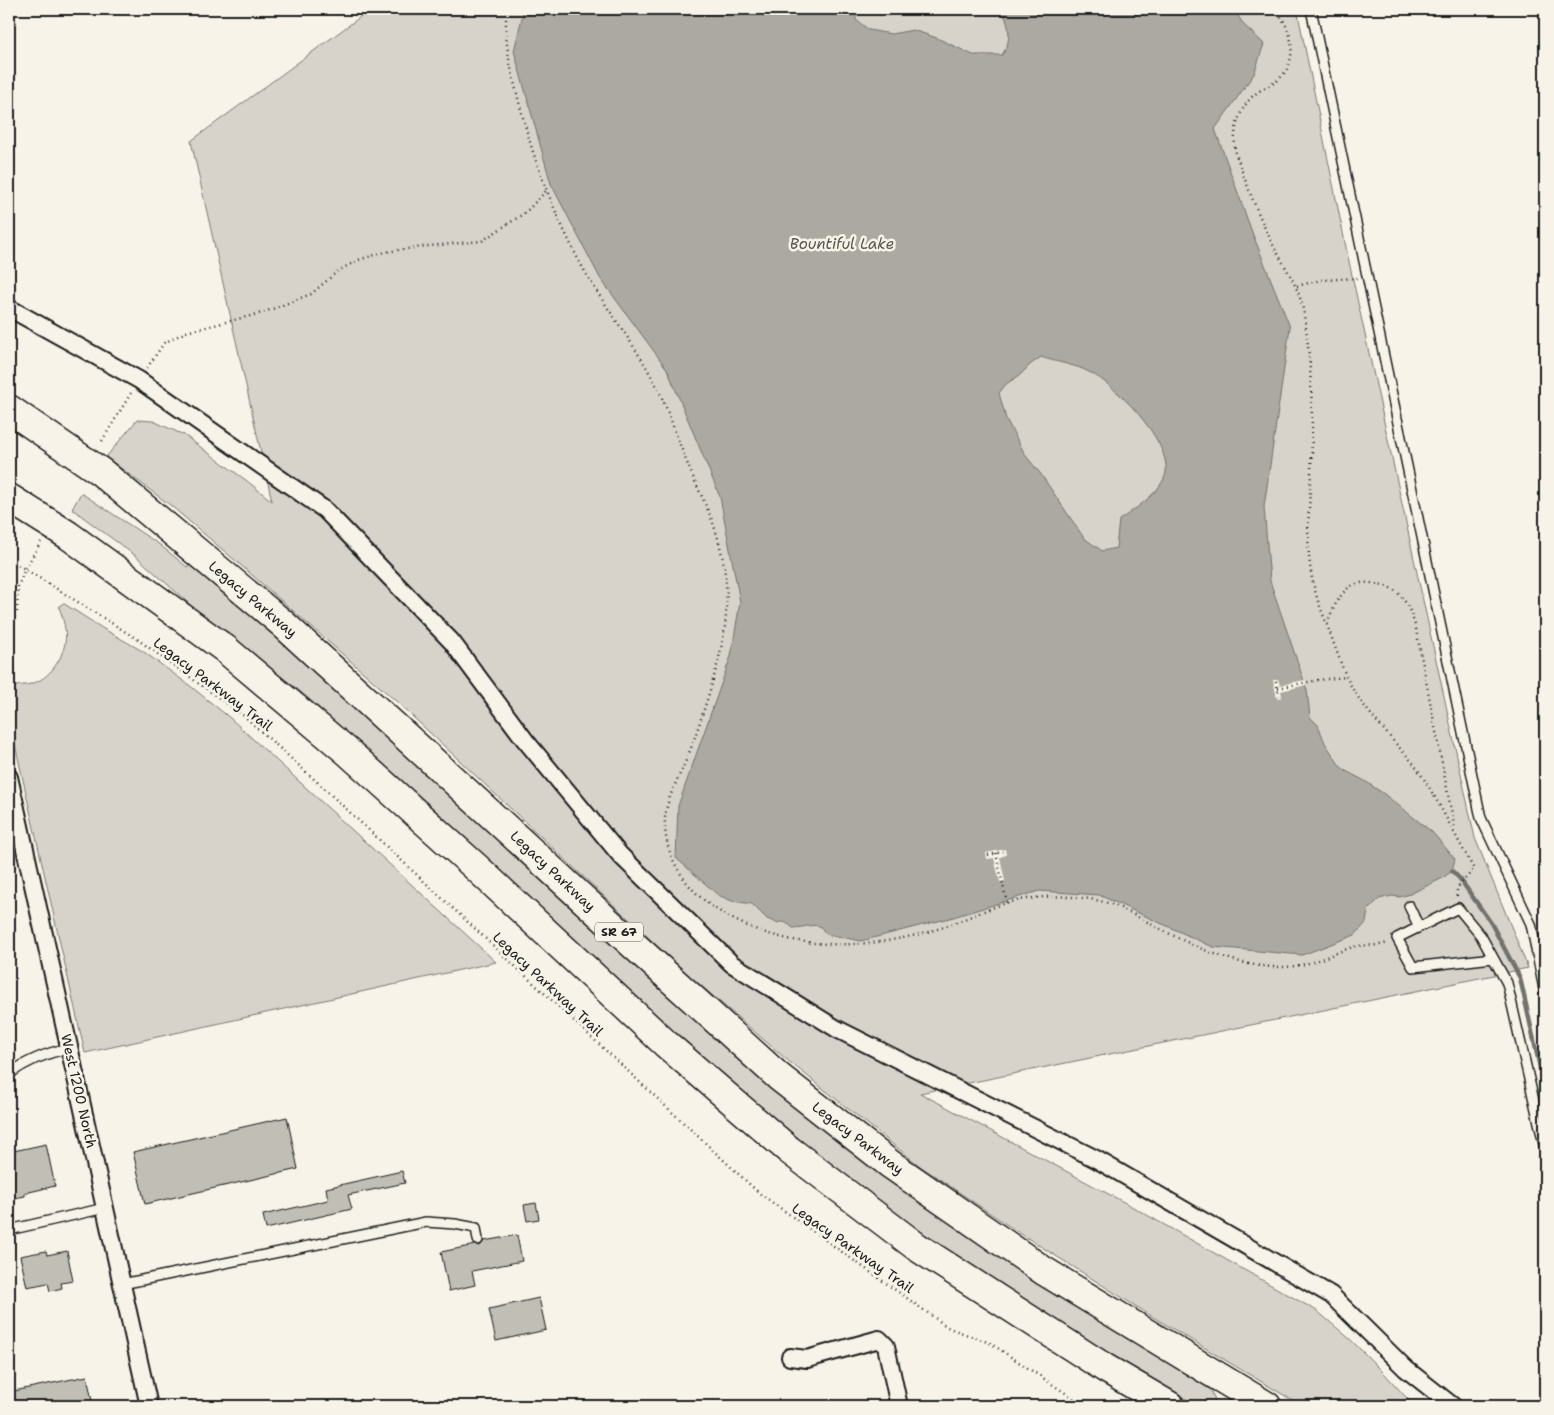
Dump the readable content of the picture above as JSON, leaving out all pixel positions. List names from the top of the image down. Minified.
{"streets":{"highway":["Legacy Parkway","SR 67"],"street":["West 1200 North"],"path":["Legacy Parkway Trail"]},"water":["Bountiful Lake"]}
